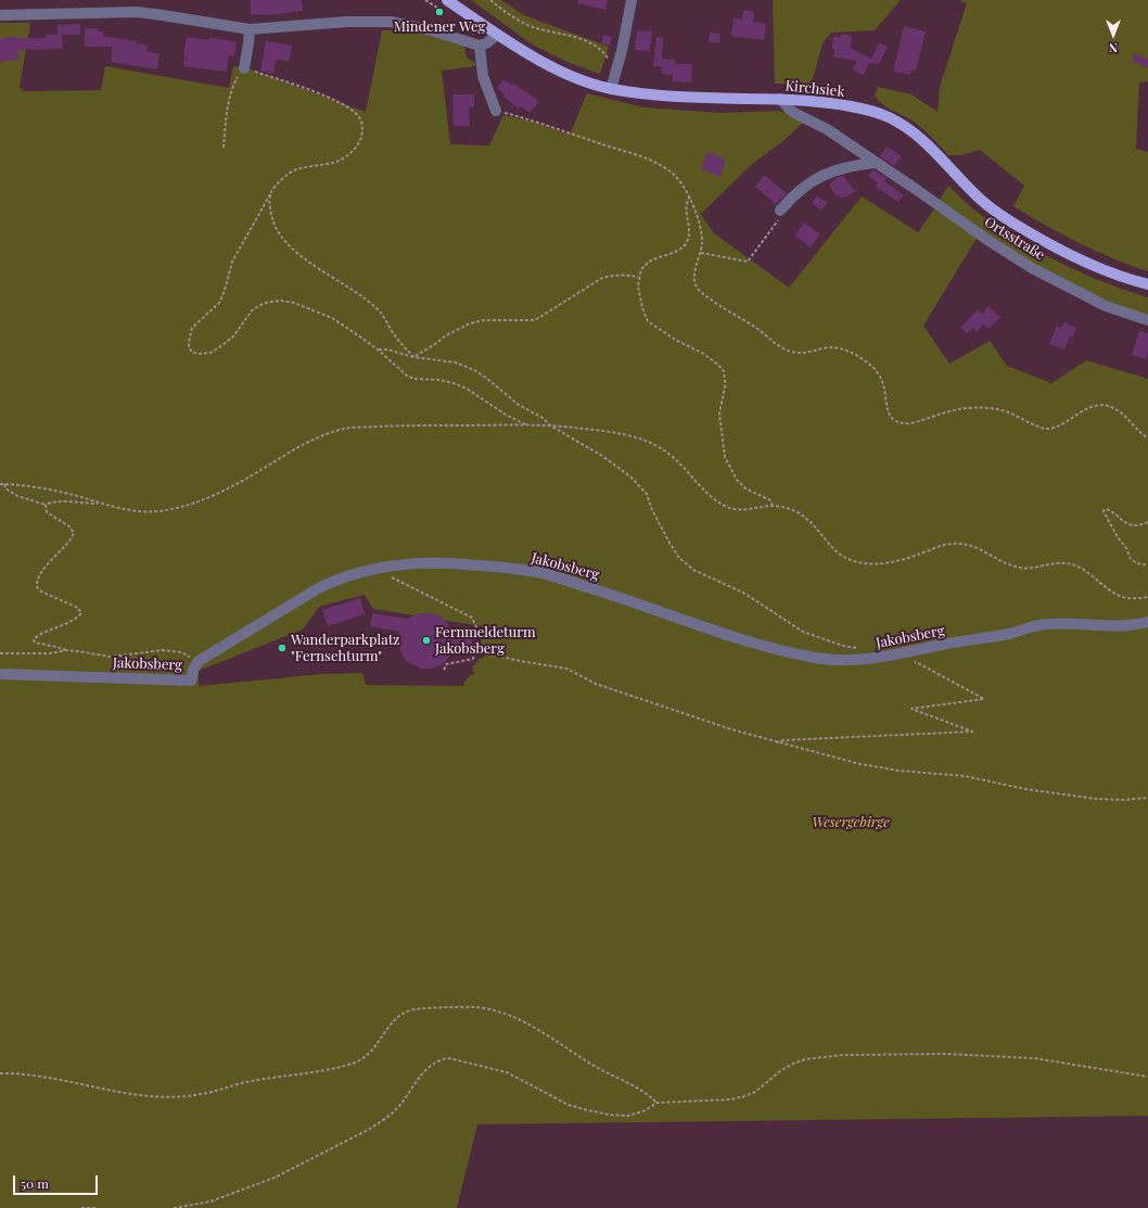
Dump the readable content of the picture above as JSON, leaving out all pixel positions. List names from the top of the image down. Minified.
{"streets":{"main road":["Kirchsiek"],"street":["Ortsstraße","Jakobsberg"]},"crossings":[["Kirchsiek","Ortsstraße"]],"parks":["Wesergebirge"],"places":["Mindener Weg","Fernmeldeturm Jakobsberg","Wanderparkplatz \"Fernsehturm\""],"scale_bar":"50 m","north":"bottom"}
